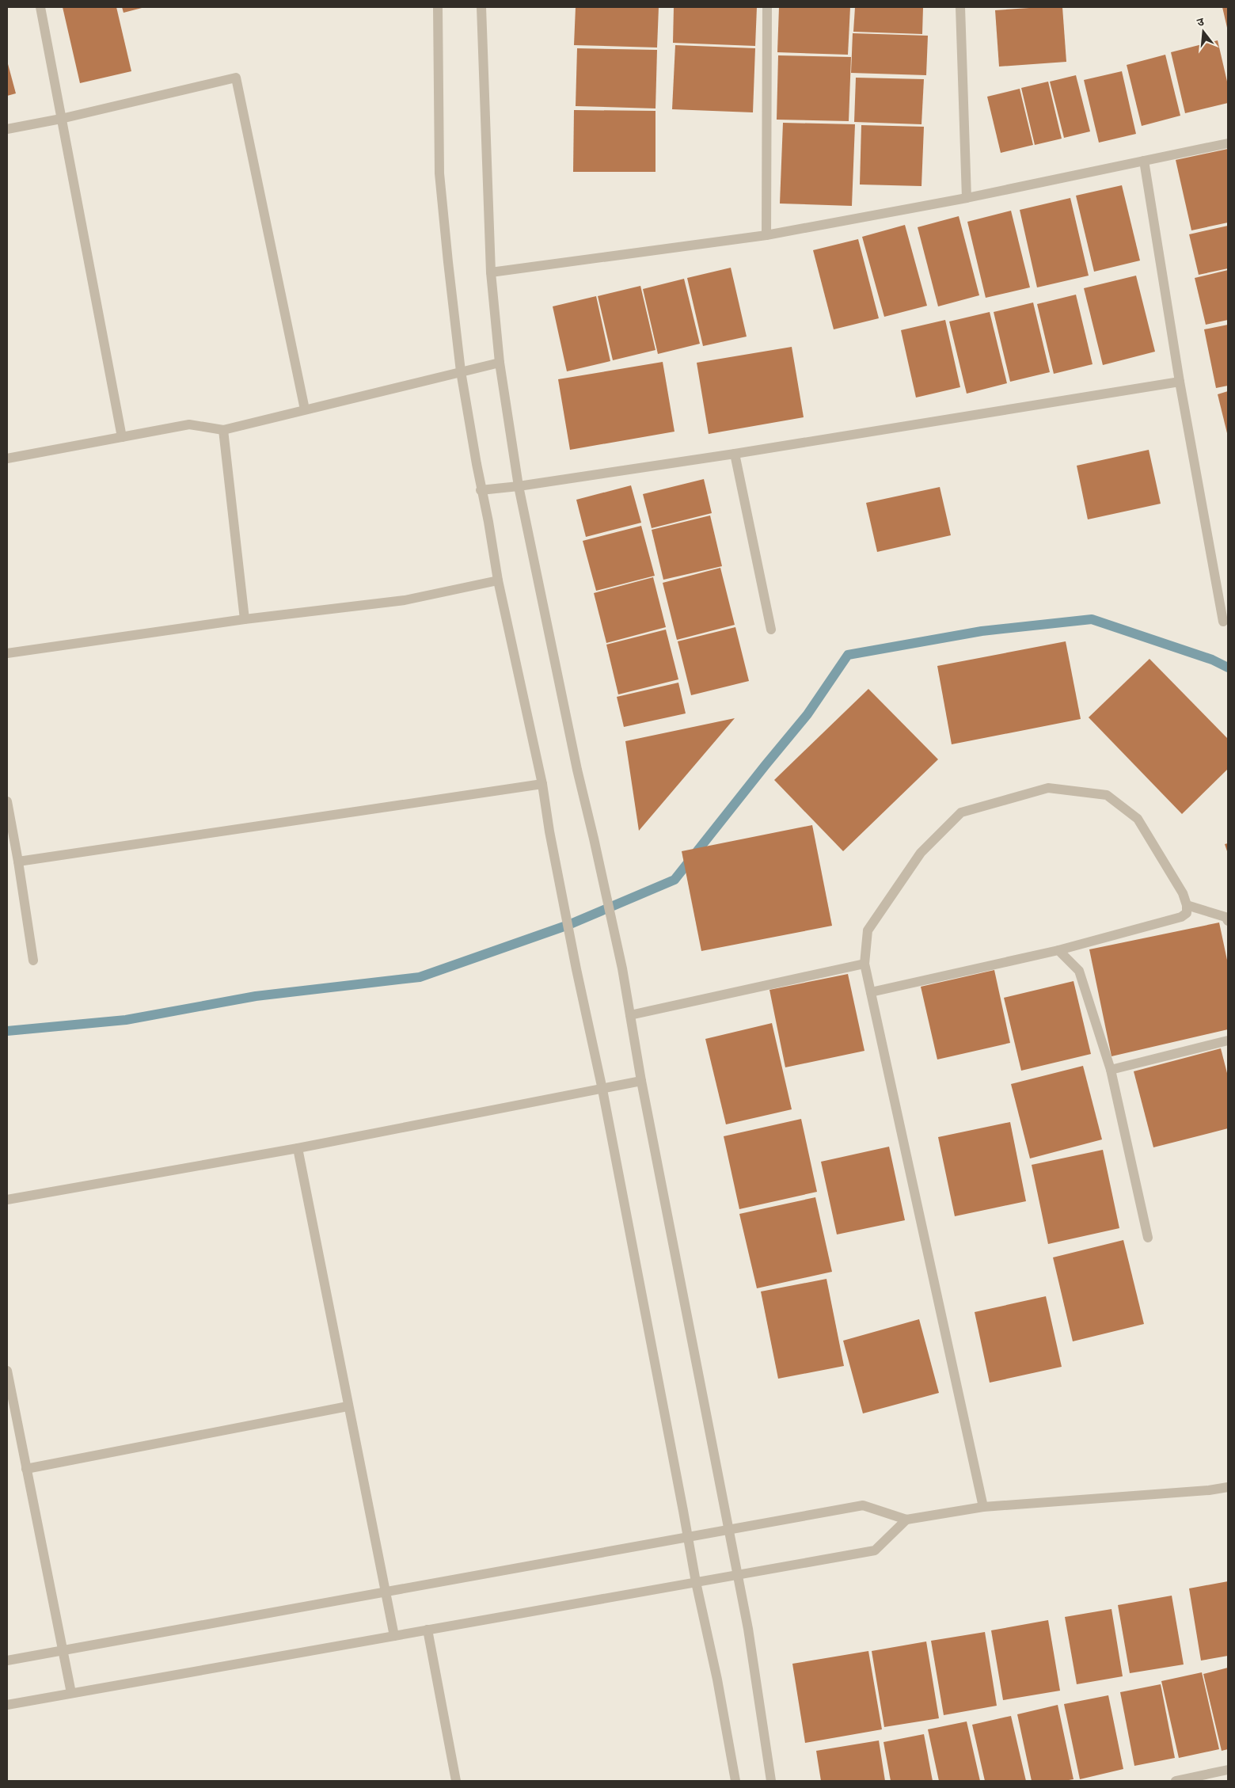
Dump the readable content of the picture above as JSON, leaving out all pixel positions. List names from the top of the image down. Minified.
{"north":"top"}
